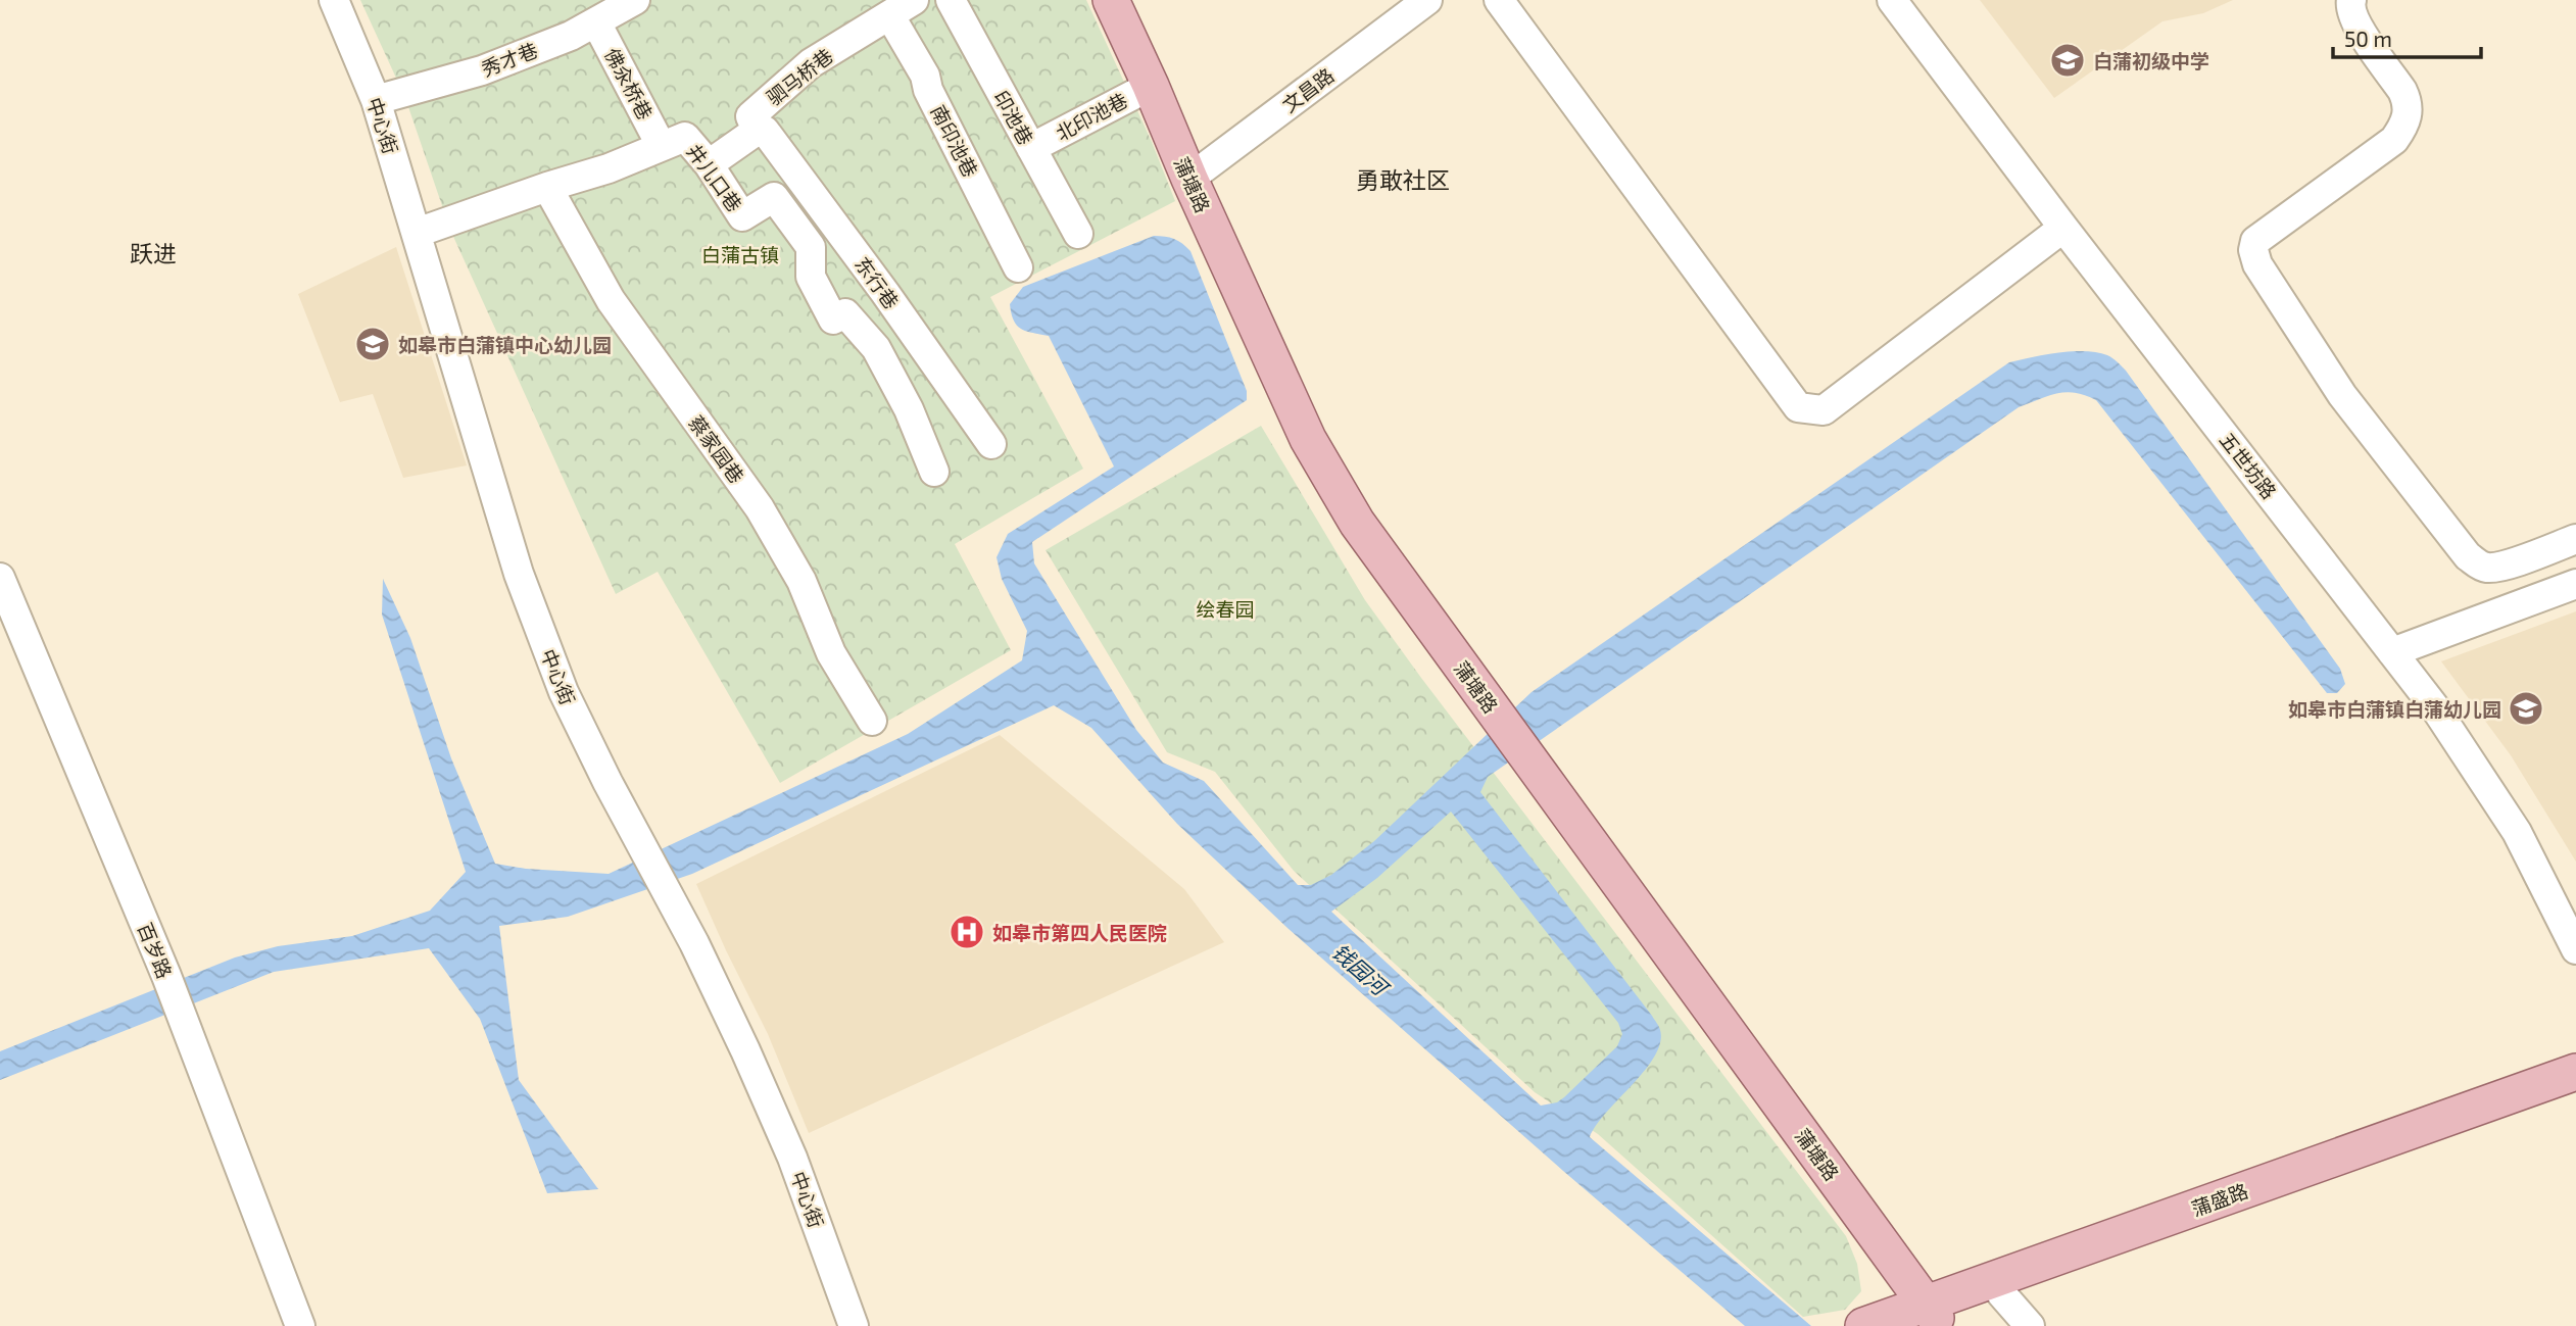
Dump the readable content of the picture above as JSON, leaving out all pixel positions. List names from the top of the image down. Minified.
{"streets":{"main road":["蒲塘路","蒲盛路"],"street":["秀才巷","驷马桥巷","佛汆桥巷","文昌路","北印池巷","印池巷","中心街","南印池巷","井儿口巷","东行巷","蔡家园巷","五世坊路","百岁路"]},"crossings":[["秀才巷","佛汆桥巷"],["秀才巷","中心街"],["驷马桥巷","南印池巷"],["驷马桥巷","井儿口巷"],["驷马桥巷","东行巷"],["佛汆桥巷","井儿口巷"],["文昌路","蒲塘路"],["北印池巷","印池巷"],["北印池巷","蒲塘路"],["中心街","井儿口巷"],["井儿口巷","蔡家园巷"],["蒲塘路","蒲盛路"]],"districts":["勇敢社区","跃进"],"water":["钱园河"],"parks":["白蒲古镇","绘春园"],"places":{"school or university":["白蒲初级中学","如皋市白蒲镇中心幼儿园","如皋市白蒲镇白蒲幼儿园"],"hospital":["如皋市第四人民医院"]},"scale_bar":"50 m"}
